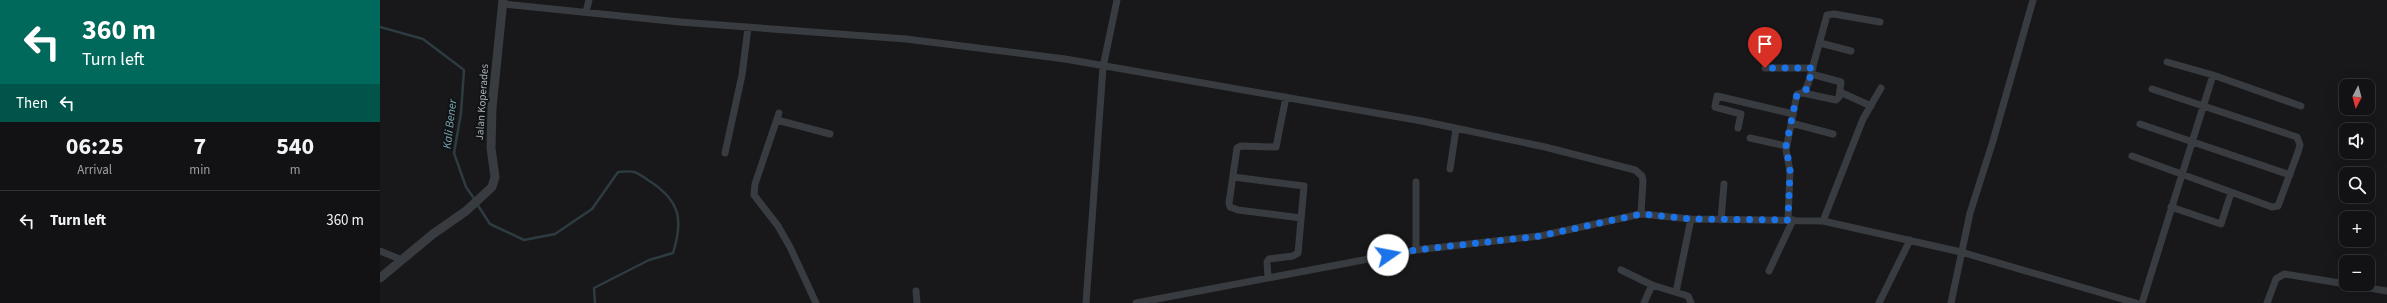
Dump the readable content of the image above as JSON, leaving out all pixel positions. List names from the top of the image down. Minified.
{"streets":{"street":["Jalan Koperades"]},"water":["Kali Bener"],"north":"bottom","page":{"turn":["360 m","Turn left"],"map_buttons":["+","−"],"then":"Then","eta":["06:25","Arrival","7","min","540","m"],"list":[{"name":"Turn left","value":"360 m"}]}}
